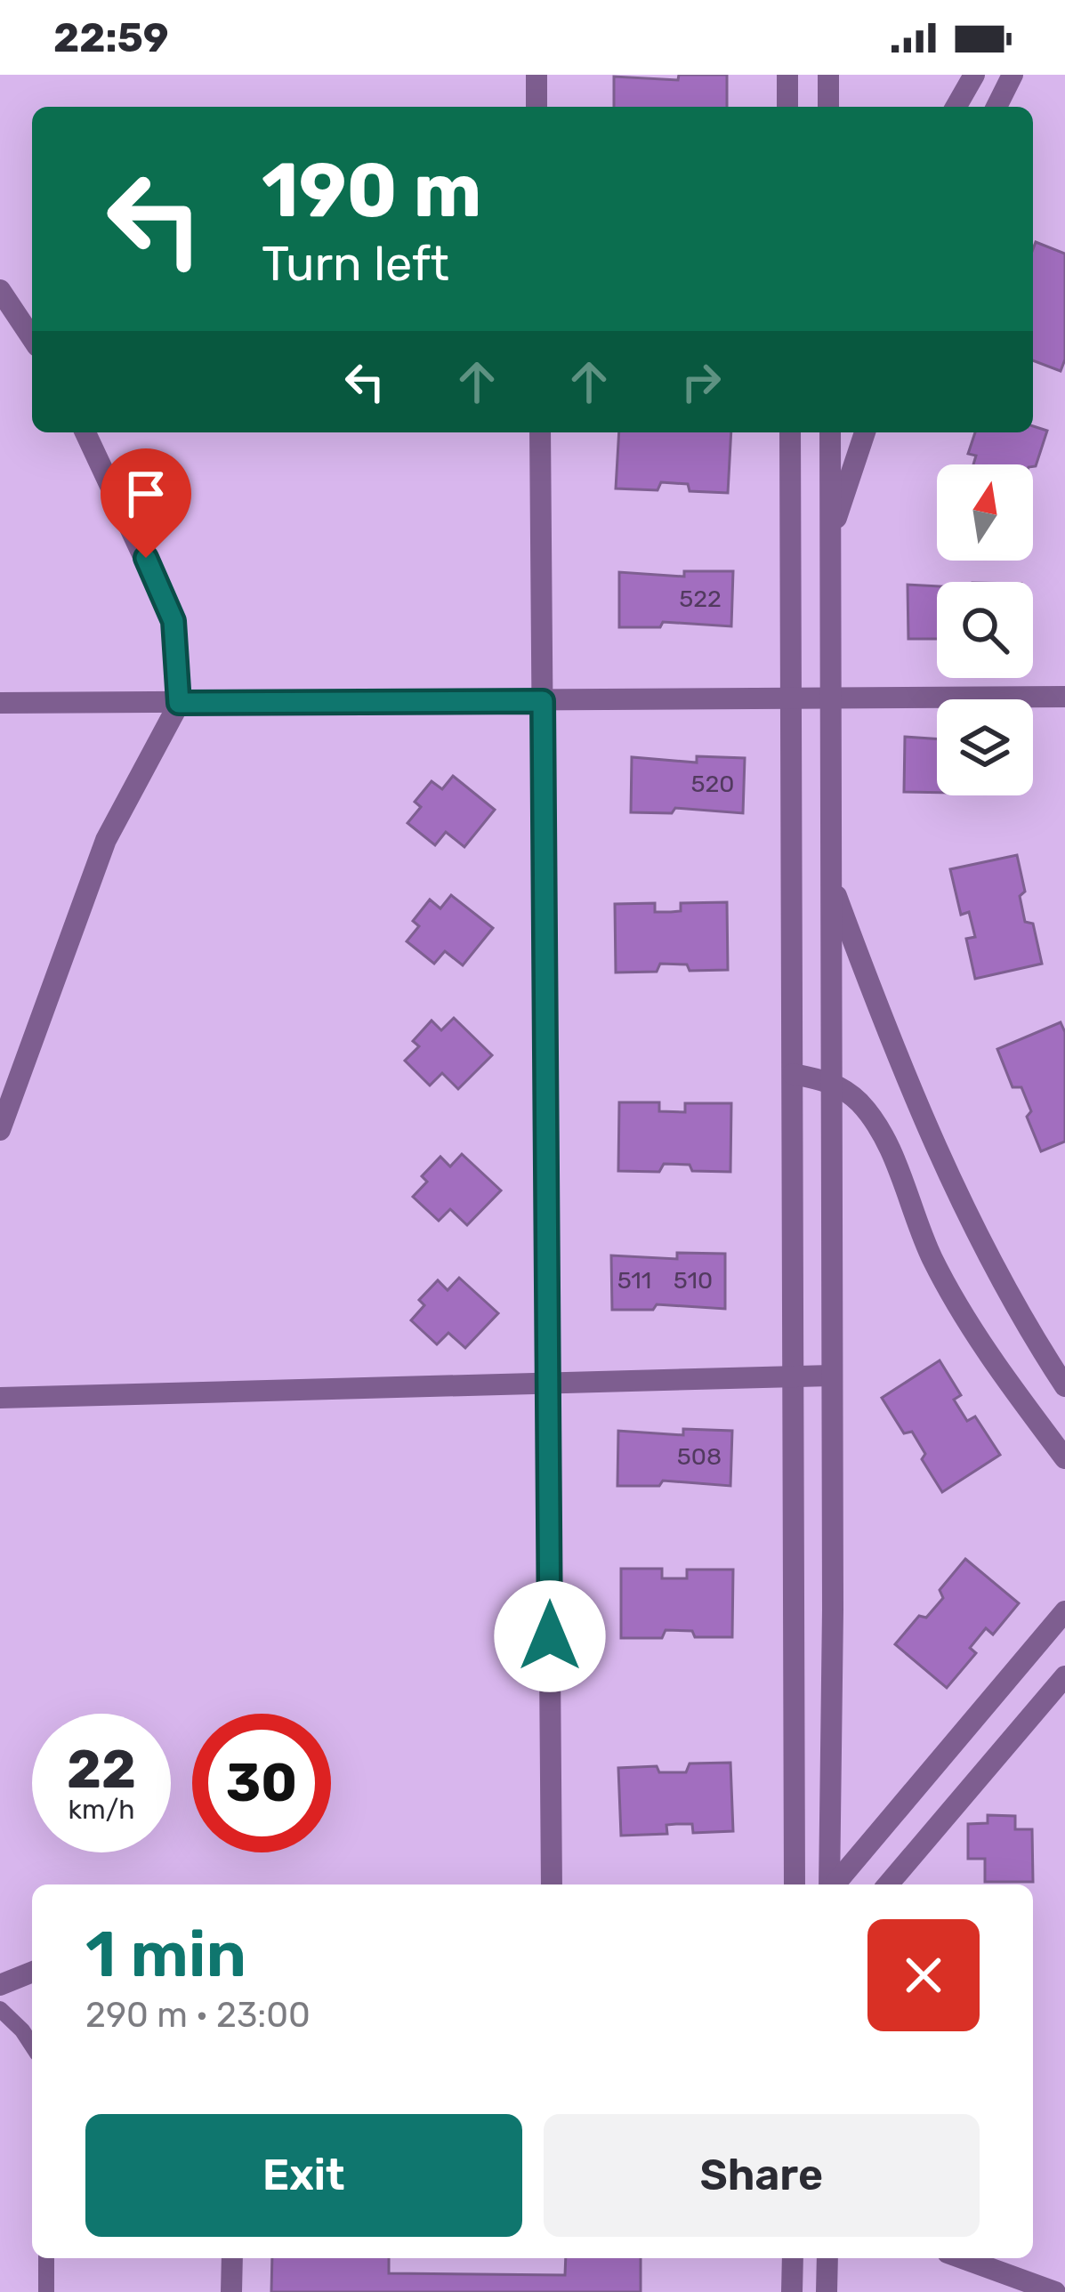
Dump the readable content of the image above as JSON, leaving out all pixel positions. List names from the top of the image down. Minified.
{"house_numbers":["522","520","511","510","508"],"north":"top","page":{"status":"22:59","turn":["190 m","Turn left"],"speed":"22 km/h","limit":"30","heading":["1 min","290 m · 23:00"],"buttons":["Exit","Share"]}}
